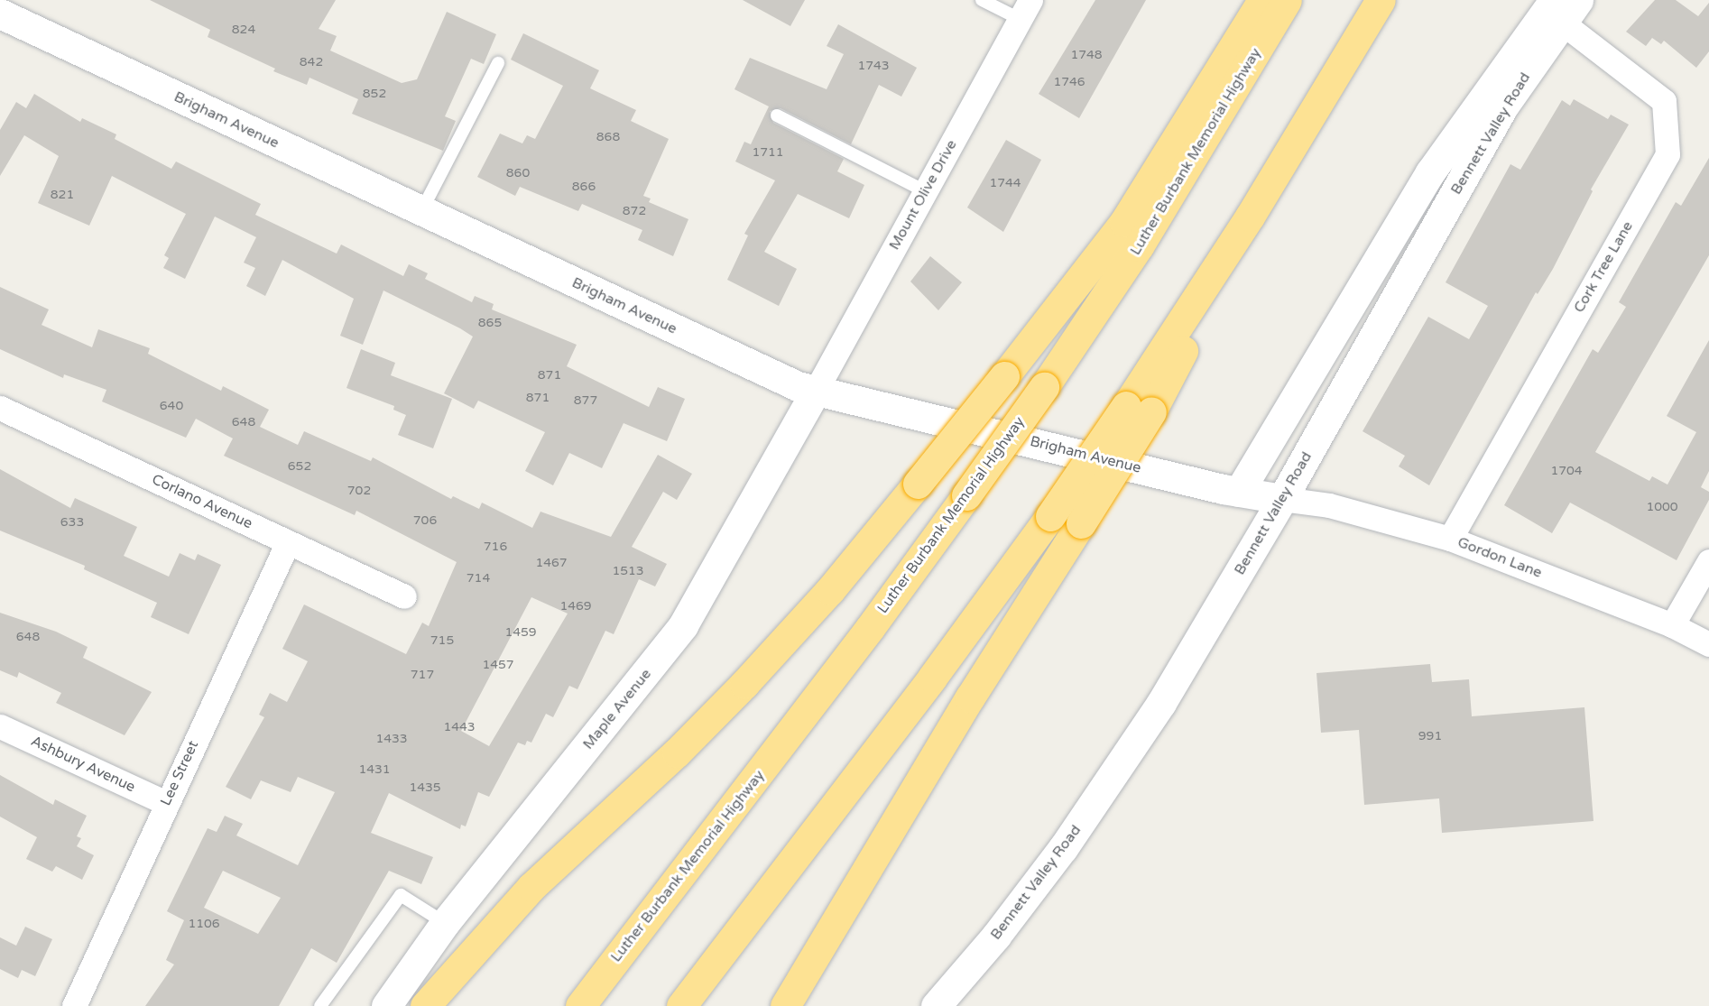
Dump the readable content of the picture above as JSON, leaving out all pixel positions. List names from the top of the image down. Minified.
{"streets":{"highway":["Luther Burbank Memorial Highway"],"street":["Brigham Avenue","Bennett Valley Road","Mount Olive Drive","Cork Tree Lane","Corlano Avenue","Gordon Lane","Maple Avenue","Ashbury Avenue","Lee Street"]},"crossings":[["Brigham Avenue","Bennett Valley Road"],["Brigham Avenue","Mount Olive Drive"],["Brigham Avenue","Gordon Lane"],["Brigham Avenue","Maple Avenue"],["Bennett Valley Road","Cork Tree Lane"],["Bennett Valley Road","Gordon Lane"],["Mount Olive Drive","Maple Avenue"],["Cork Tree Lane","Gordon Lane"],["Corlano Avenue","Lee Street"],["Ashbury Avenue","Lee Street"]],"house_numbers":["824","1748","842","1743","1746","852","868","1711","860","1744","866","821","872","865","871","871","877","640","648","652","1704","702","1000","706","633","716","1467","1513","714","1469","1459","648","715","1457","717","1443","991","1433","1431","1435","1106"]}
